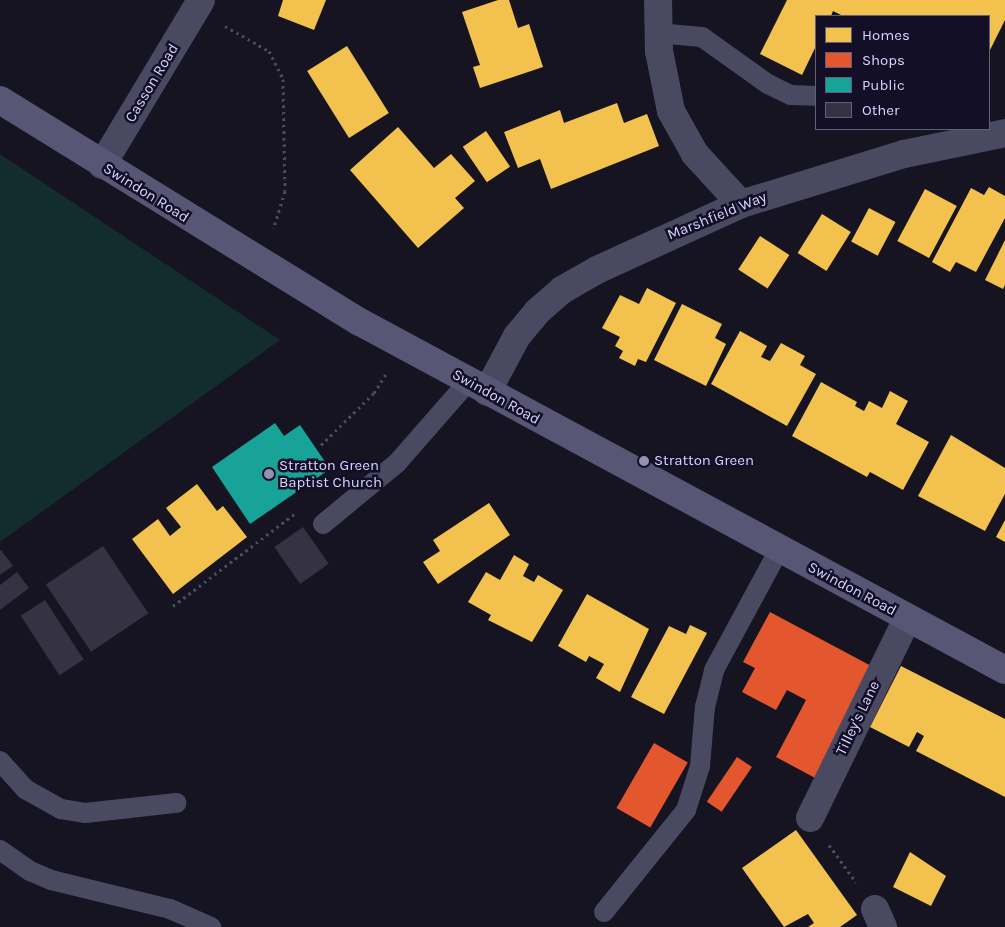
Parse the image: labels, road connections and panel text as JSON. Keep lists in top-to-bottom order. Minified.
{"streets":{"main road":["Swindon Road"],"street":["Casson Road","Marshfield Way","Tilley's Lane"]},"crossings":[["Casson Road","Swindon Road"],["Swindon Road","Marshfield Way"],["Swindon Road","Tilley's Lane"]],"places":["Stratton Green","Stratton Green Baptist Church"],"legend":["Homes","Shops","Public","Other"]}
